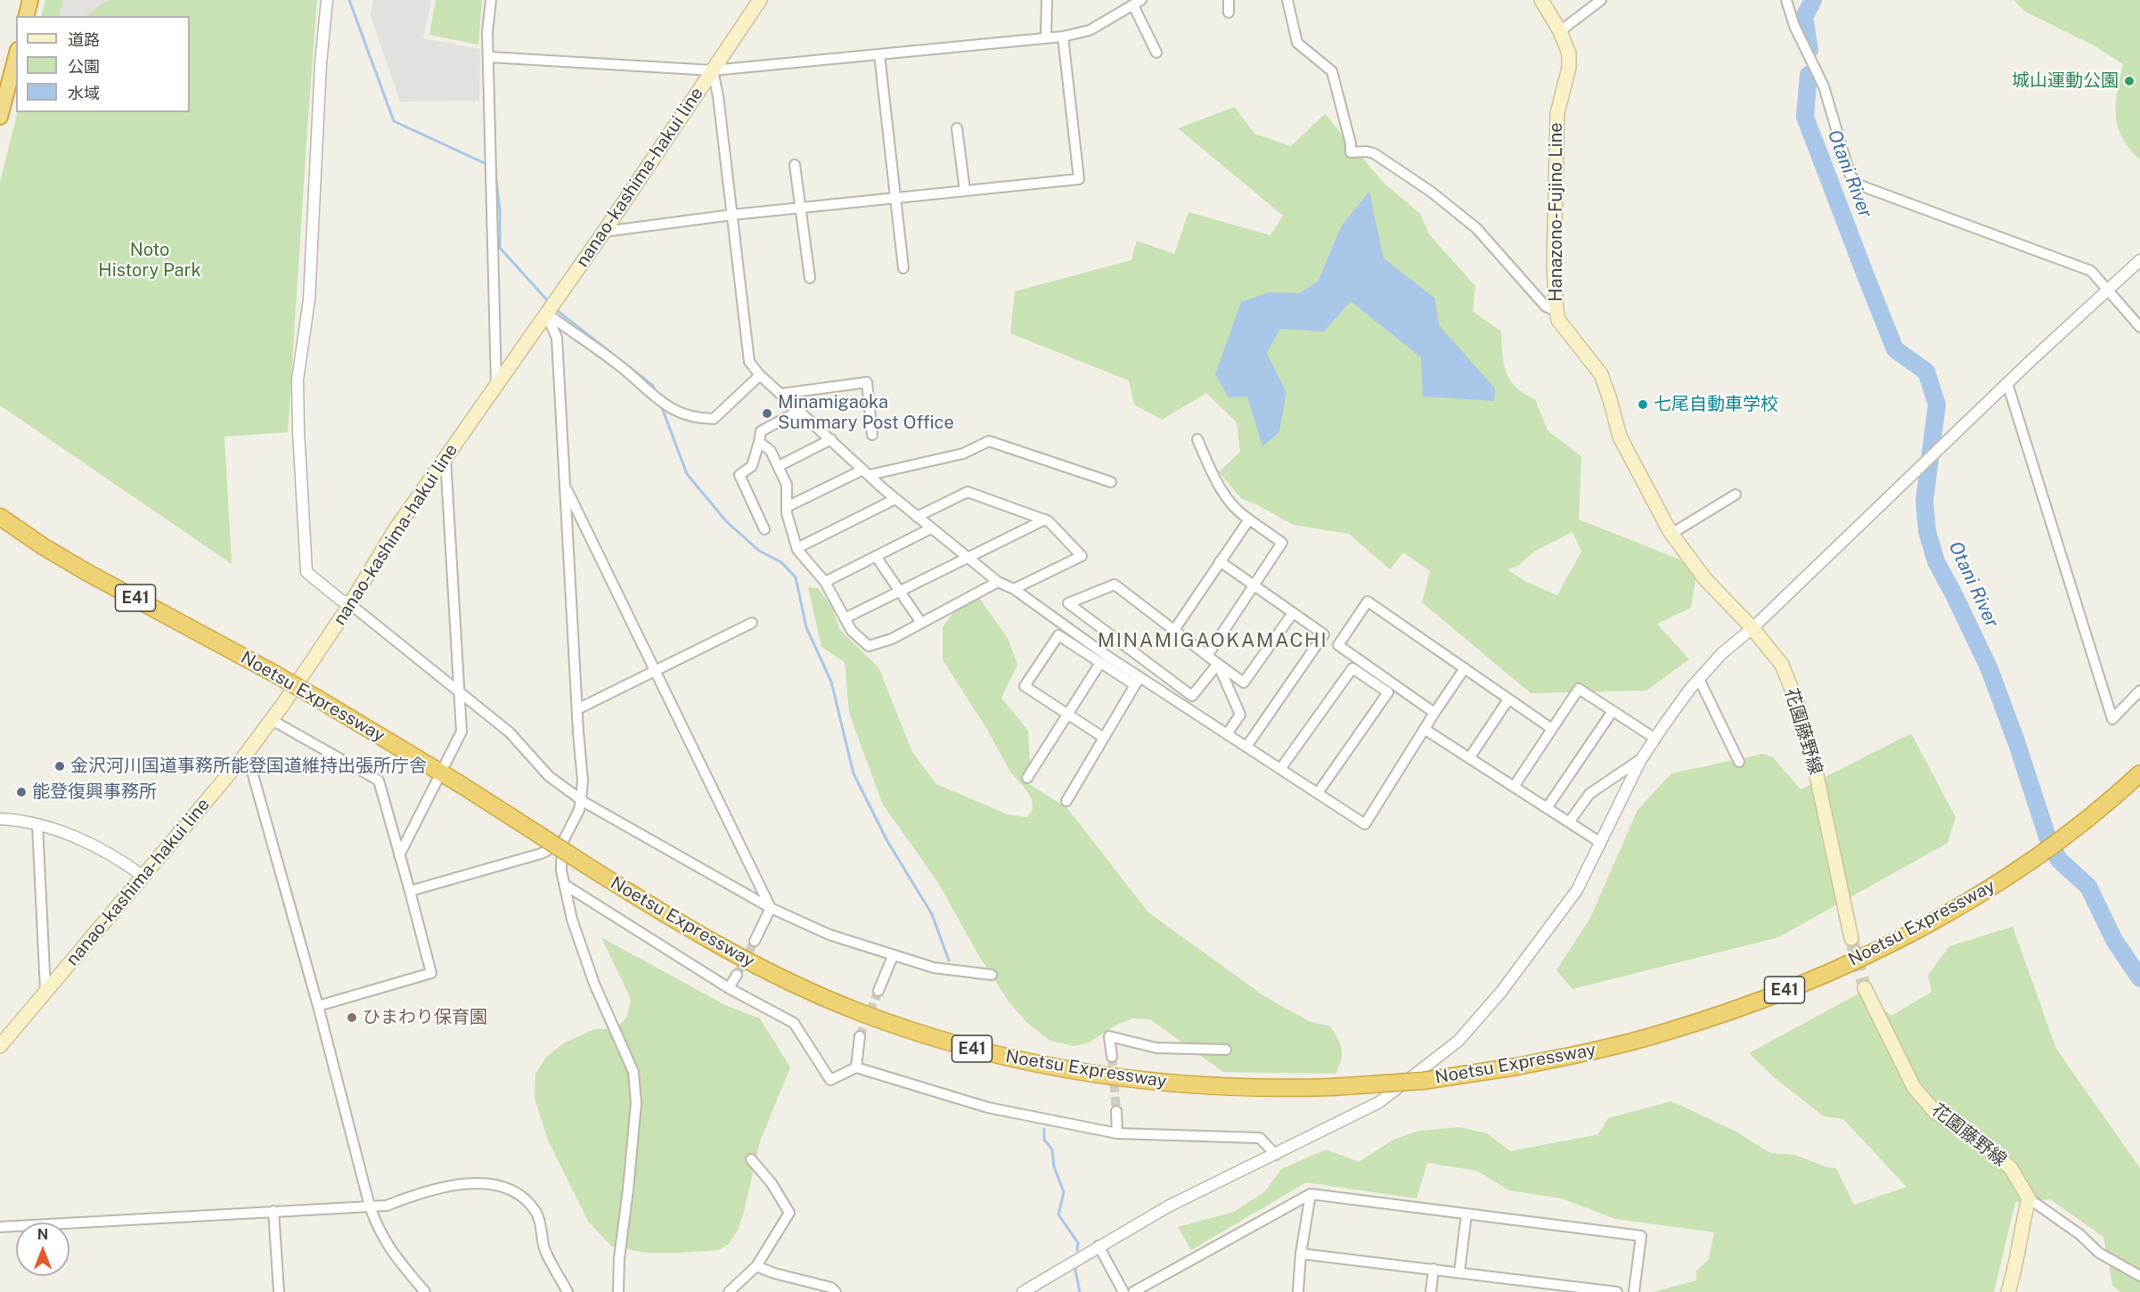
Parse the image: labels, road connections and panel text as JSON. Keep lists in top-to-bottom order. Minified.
{"streets":{"highway":["E41","Noetsu Expressway"],"main road":["nanao-kashima-hakui line","Hanazono-Fujino Line","花園藤野線"]},"crossings":[["Hanazono-Fujino Line","花園藤野線"]],"districts":["MINAMIGAOKAMACHI"],"water":["Otani River"],"parks":["Noto History Park"],"places":["城山運動公園","七尾自動車学校","Minamigaoka Summary Post Office","金沢河川国道事務所能登国道維持出張所庁舎","能登復興事務所","ひまわり保育園"],"legend":["道路","公園","水域"],"north":"top"}
